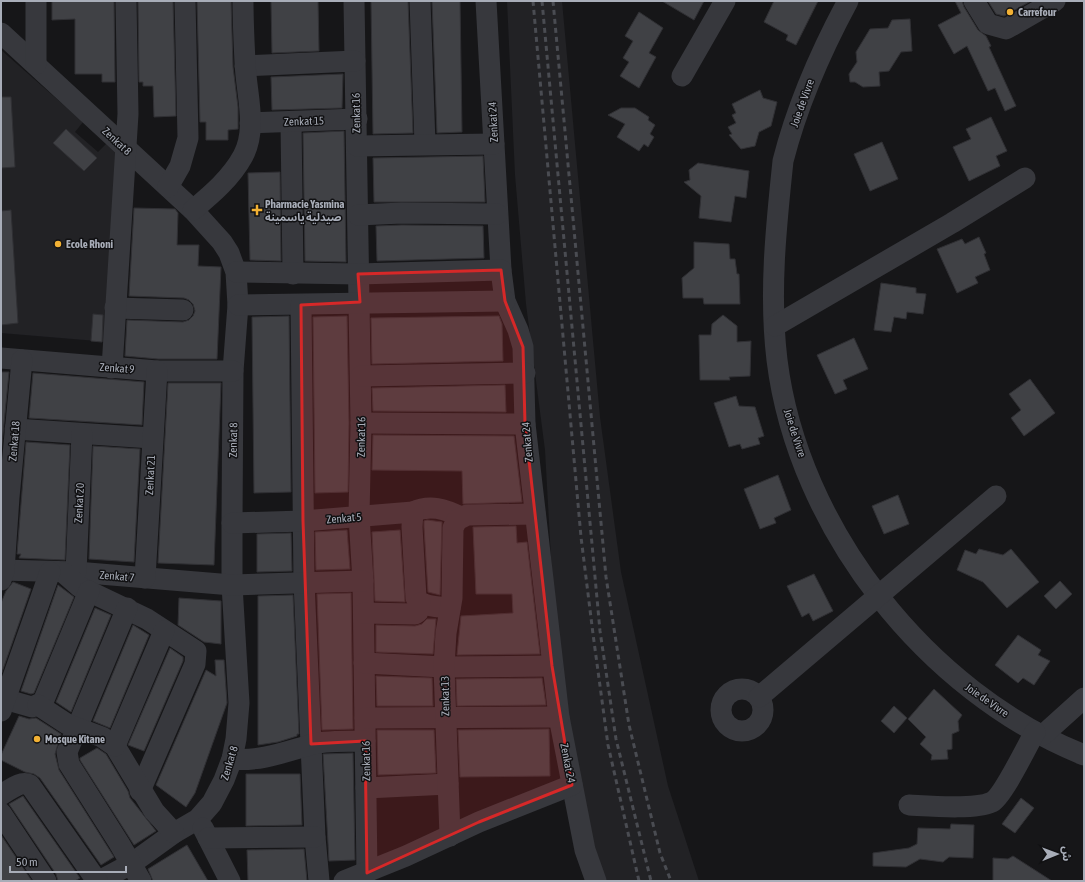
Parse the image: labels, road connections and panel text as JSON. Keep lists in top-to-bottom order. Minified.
{"streets":{"street":["Joie de Vivre","Zenkat 16","Zenkat 15","Zenkat 24","Zenkat 8","Zenkat 9","Zenkat 18","Zenkat 21","Zenkat 20","Zenkat 5","Zenkat 7","Zenkat 13"]},"crossings":[["Zenkat 16","Zenkat 15"],["Zenkat 16","Zenkat 5"],["Zenkat 16","Zenkat 7"],["Zenkat 8","Zenkat 9"],["Zenkat 8","Zenkat 5"],["Zenkat 8","Zenkat 7"],["Zenkat 9","Zenkat 18"],["Zenkat 9","Zenkat 21"],["Zenkat 18","Zenkat 7"],["Zenkat 21","Zenkat 7"],["Zenkat 20","Zenkat 7"],["Zenkat 5","Zenkat 13"]],"places":{"other":["Carrefour","Ecole Rhoni","Mosque Kitane"],"health":["Pharmacie Yasmina صيدلية ياسمينة"]},"scale_bar":"50 m","north":"right"}
